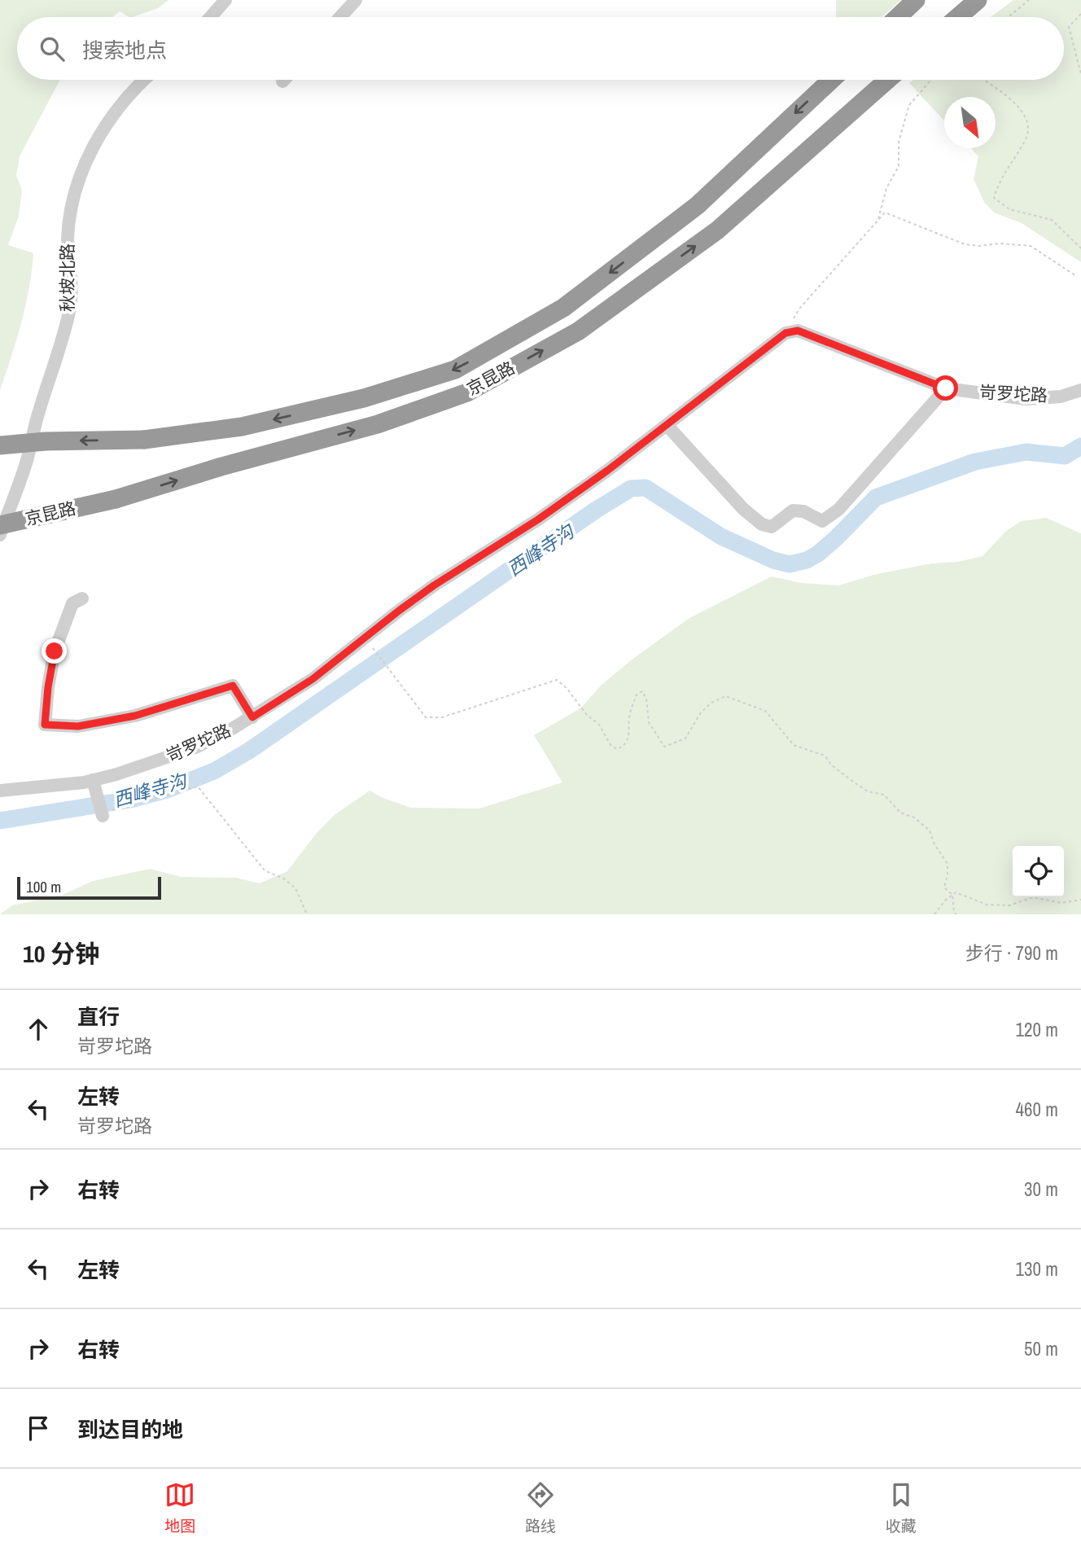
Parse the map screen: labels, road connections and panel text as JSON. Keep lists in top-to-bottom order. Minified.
{"streets":{"highway":["京昆路"],"street":["秋坡北路","岢罗坨路"]},"water":["西峰寺沟"],"scale_bar":"100 m","north":"bottom right","page":{"search":"搜索地点","scale":"100 m","heading":["10 分钟","步行 · 790 m"],"list":[["直行","岢罗坨路","120 m"],["左转","岢罗坨路","460 m"],["右转","30 m"],["左转","130 m"],["右转","50 m"],"到达目的地"],"nav":["地图","路线","收藏"]}}
